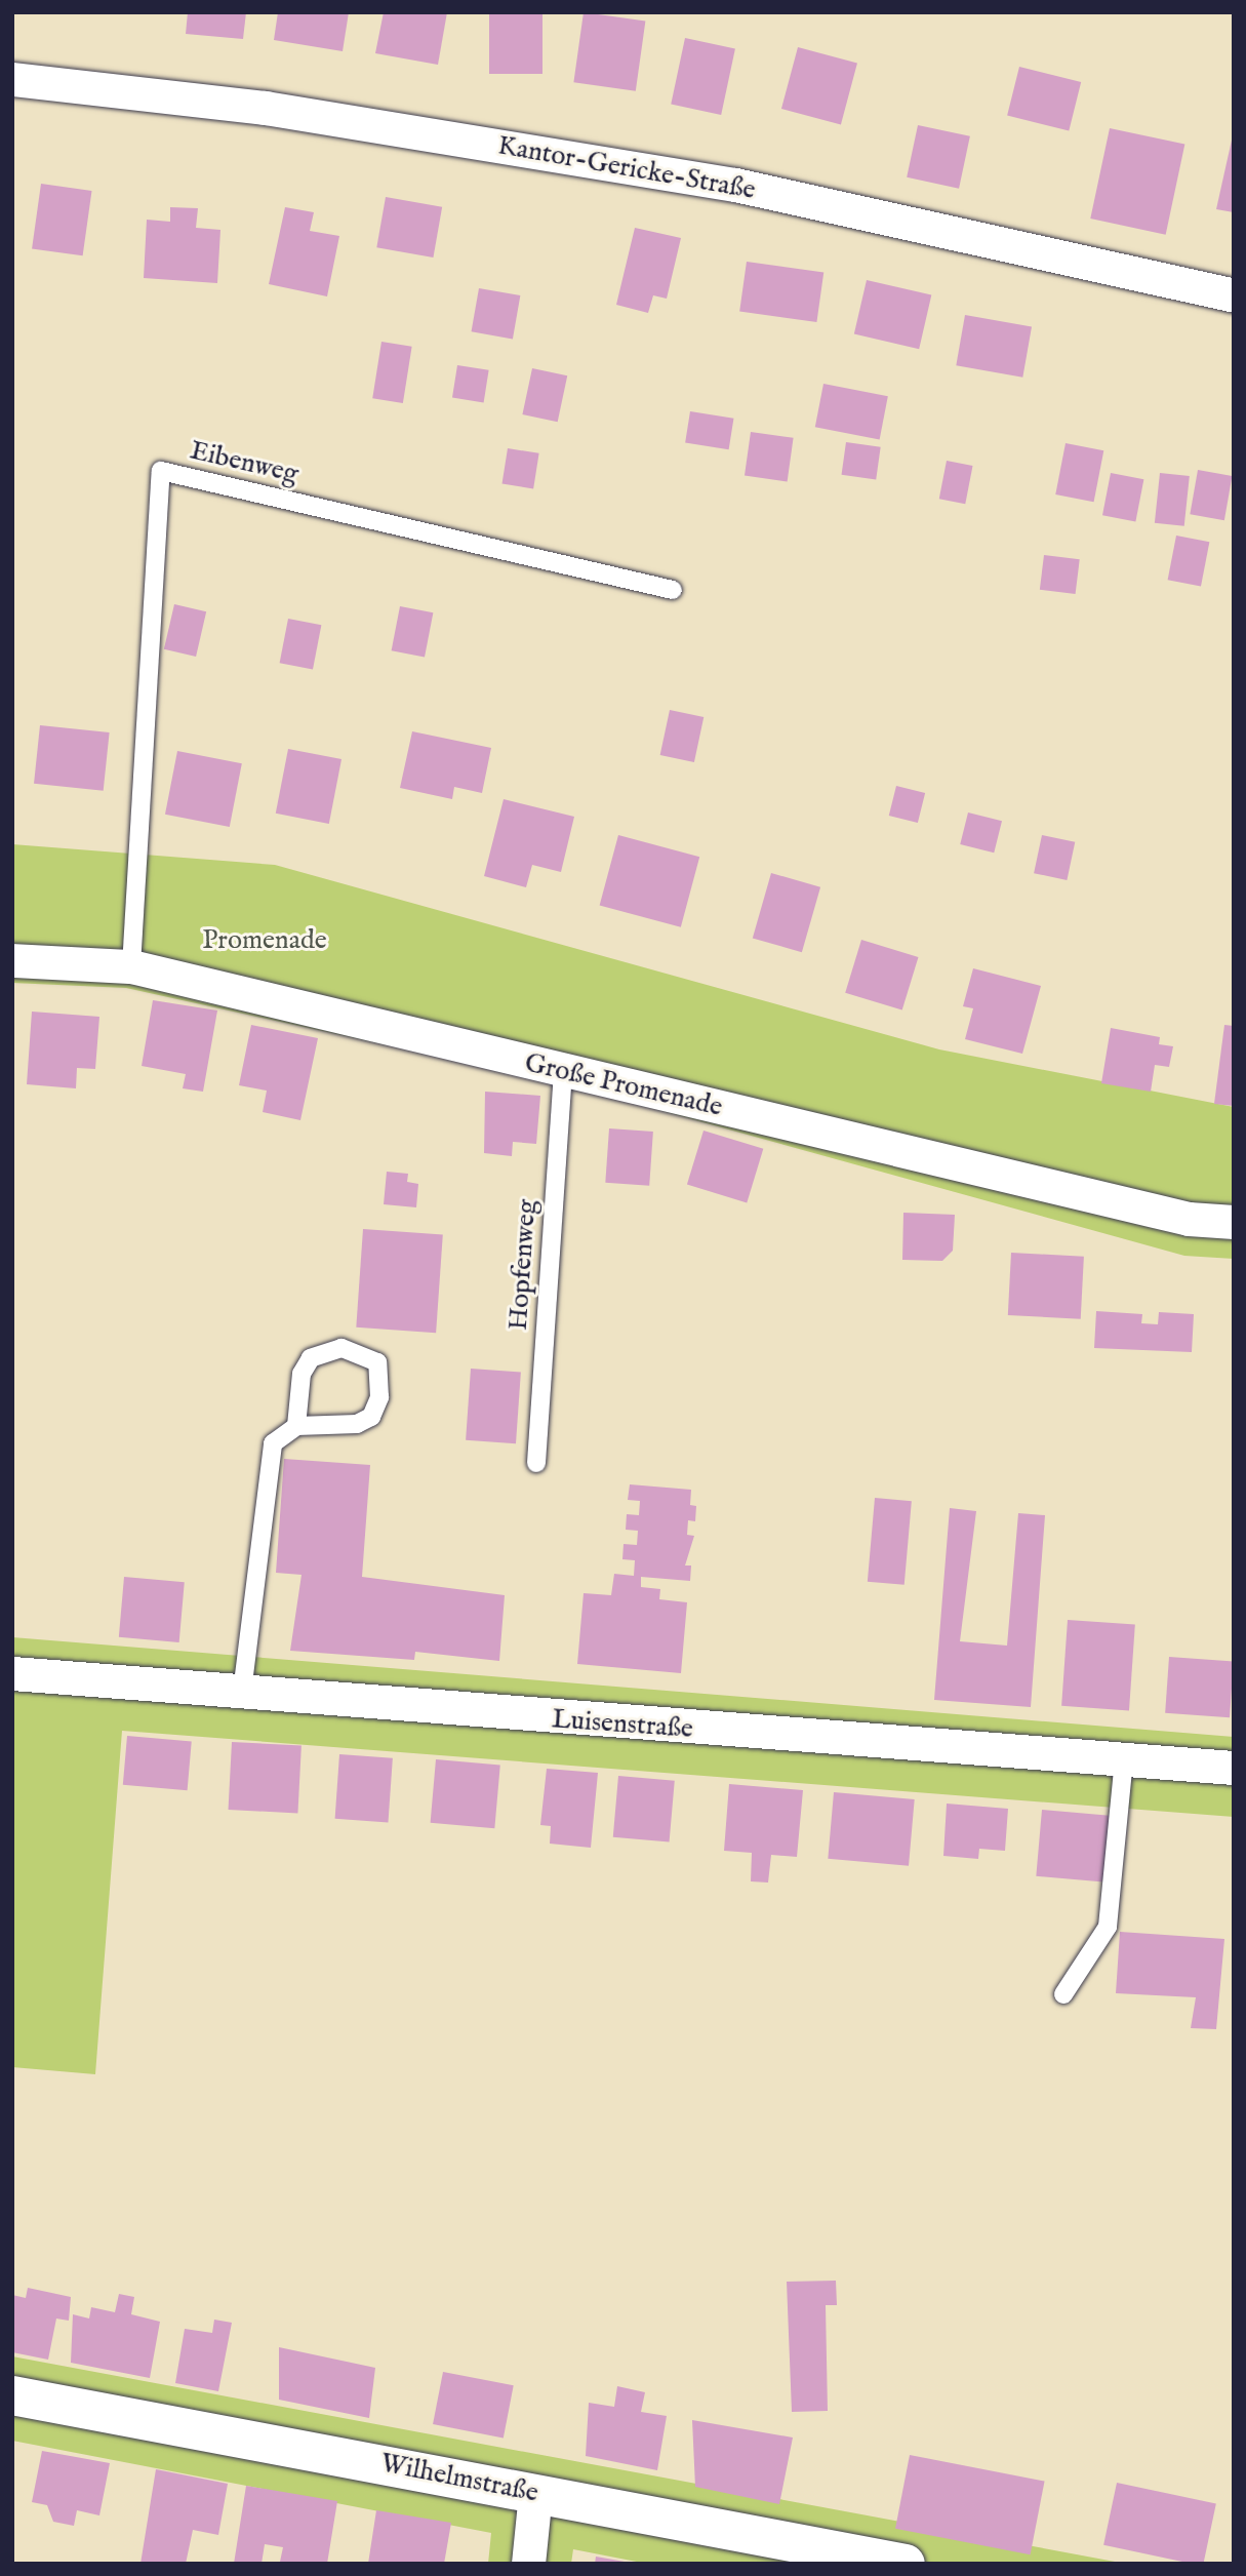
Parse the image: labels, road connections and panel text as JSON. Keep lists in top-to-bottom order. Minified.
{"streets":{"street":["Kantor-Gericke-Straße","Große Promenade","Luisenstraße","Wilhelmstraße"],"lane":["Eibenweg","Hopfenweg"]},"crossings":[["Eibenweg","Große Promenade"],["Große Promenade","Hopfenweg"]],"parks":["Promenade"]}
